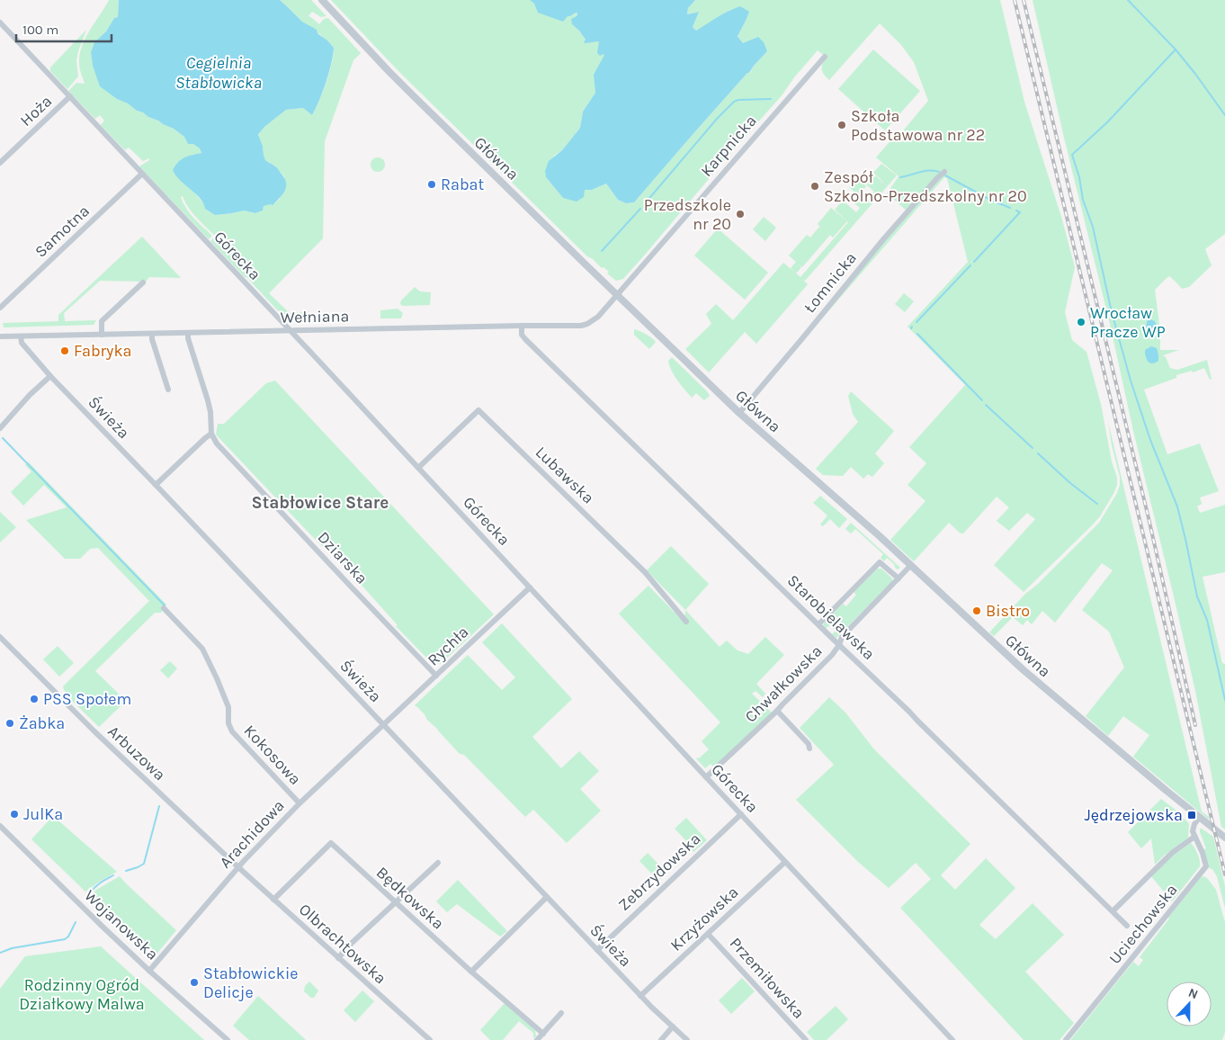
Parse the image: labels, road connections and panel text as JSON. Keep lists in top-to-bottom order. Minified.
{"streets":{"street":["Hoża","Karpnicka","Główna","Samotna","Górecka","Łomnicka","Wełniana","Świeża","Lubawska","Dziarska","Starobielawska","Rychła","Chwałkowska","Arbuzowa","Kokosowa","Arachidowa","Zebrzydowska","Będkowska","Krzyżowska","Uciechowska","Wojanowska","Olbrachtowska","Przemiłowska"]},"crossings":[["Hoża","Górecka"],["Karpnicka","Główna"],["Karpnicka","Wełniana"],["Główna","Łomnicka"],["Główna","Wełniana"],["Główna","Chwałkowska"],["Samotna","Górecka"],["Górecka","Wełniana"],["Górecka","Lubawska"],["Górecka","Rychła"],["Górecka","Chwałkowska"],["Górecka","Zebrzydowska"],["Górecka","Krzyżowska"],["Wełniana","Świeża"],["Wełniana","Starobielawska"],["Świeża","Rychła"],["Świeża","Arachidowa"],["Świeża","Zebrzydowska"],["Świeża","Krzyżowska"],["Dziarska","Rychła"],["Starobielawska","Chwałkowska"],["Rychła","Arachidowa"],["Arbuzowa","Arachidowa"],["Arbuzowa","Olbrachtowska"],["Kokosowa","Arachidowa"],["Arachidowa","Wojanowska"],["Arachidowa","Olbrachtowska"],["Będkowska","Olbrachtowska"],["Krzyżowska","Przemiłowska"]],"districts":["Stabłowice Stare"],"water":["Cegielnia Stabłowicka"],"parks":["Rodzinny Ogród Działkowy Malwa"],"places":{"other":["Szkoła Podstawowa nr 22","Rabat","Zespół Szkolno-Przedszkolny nr 20","Przedszkole nr 20","Wrocław Pracze WP","Fabryka","Bistro","PSS Społem","Żabka","JulKa","Stabłowickie Delicje"],"transit":["Jędrzejowska"]},"scale_bar":"100 m","north":"top"}
